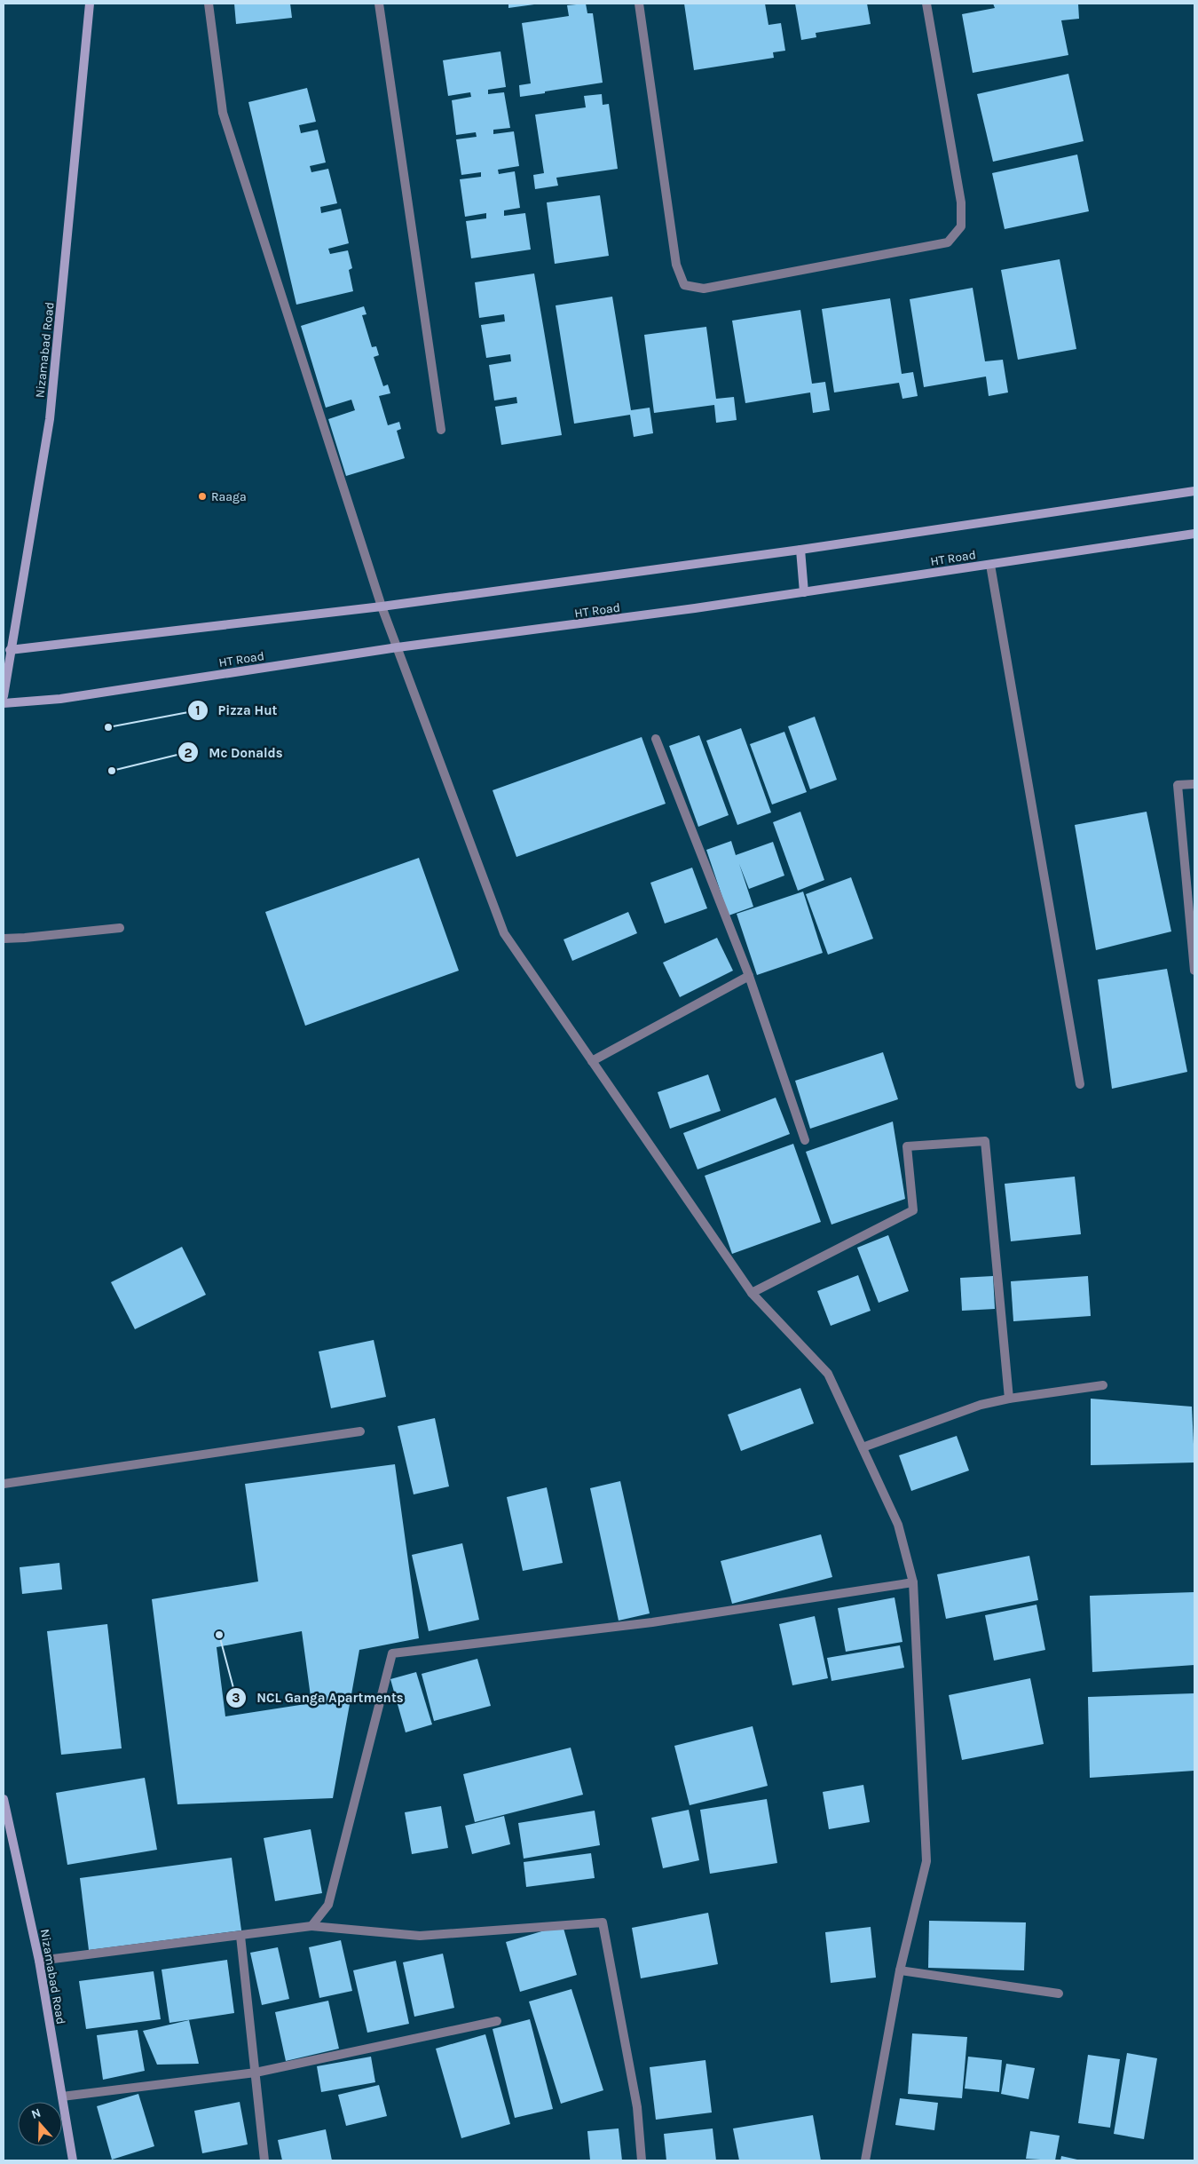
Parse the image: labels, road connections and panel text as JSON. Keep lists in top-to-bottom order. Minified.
{"streets":{"street":["Nizamabad Road","HT Road"]},"places":["Raaga","Pizza Hut","Mc Donalds","NCL Ganga Apartments"],"north":"top"}
